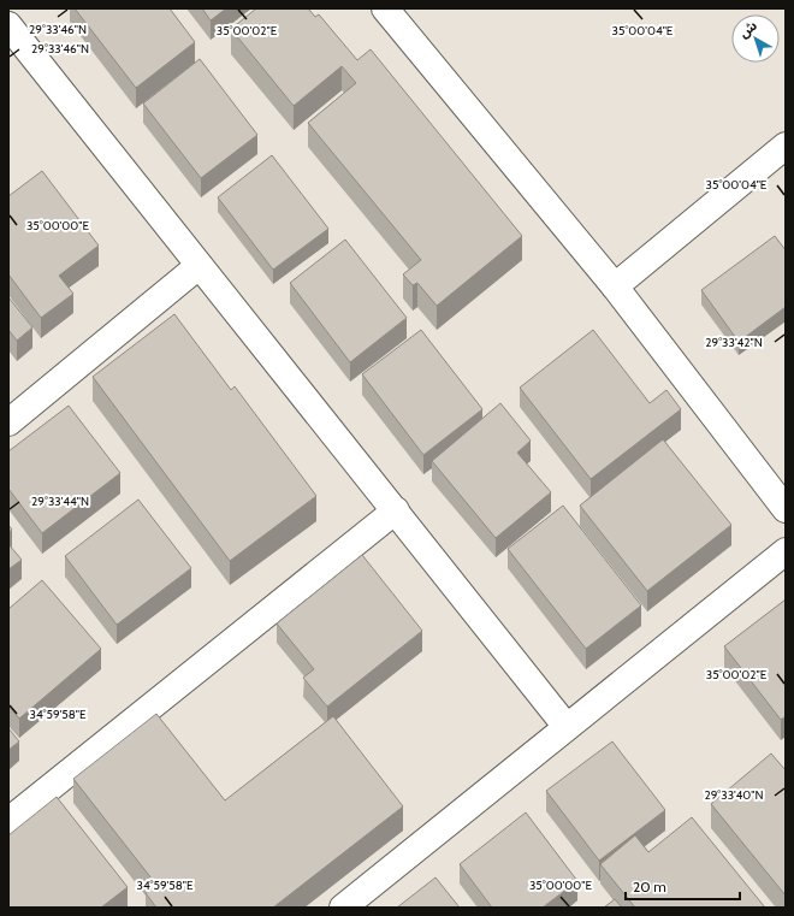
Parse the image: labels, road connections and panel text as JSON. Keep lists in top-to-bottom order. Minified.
{"scale_bar":"20 m","north":"top left","coordinates":["29°33'46\"N","35°00'04\"E","35°00'02\"E","35°00'00\"E","29°33'42\"N","29°33'44\"N","34°59'58\"E","29°33'40\"N"]}
